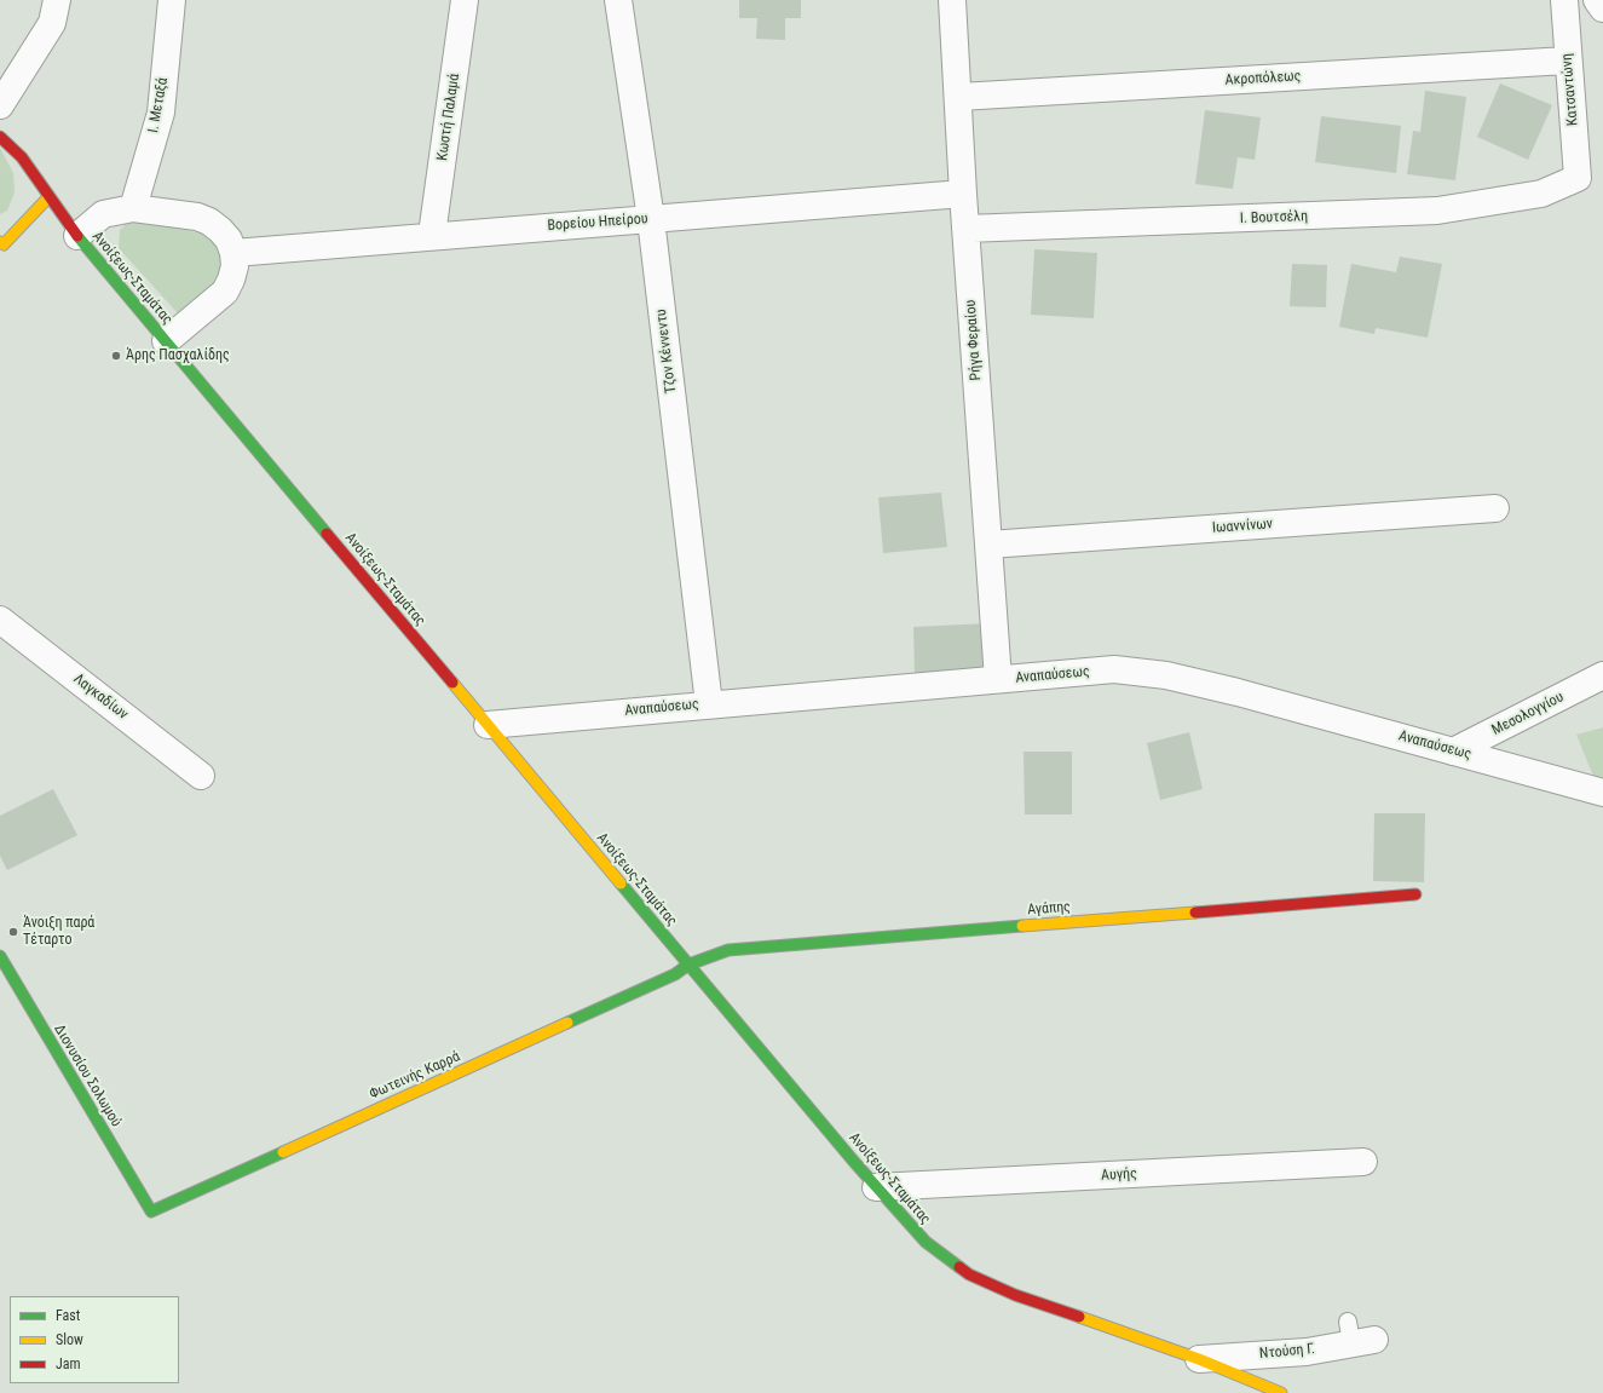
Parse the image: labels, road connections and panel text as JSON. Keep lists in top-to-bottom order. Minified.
{"streets":{"street":["Ακροπόλεως","Κατσαντώνη","Ι. Μεταξά","Κωστή Παλαμά","Ι. Βουτσέλη","Βορείου Ηπείρου","Ανοίξεως-Σταμάτας","Ρήγα Φεραίου","Τζον Κέννεντυ","Ιωαννίνων","Αναπαύσεως","Λαγκαδίων","Μεσολογγίου","Αγάπης","Διονυσίου Σολωμού","Φωτεινής Καρρά","Αυγής","Ντούση Γ."]},"crossings":[["Ακροπόλεως","Κατσαντώνη"],["Ακροπόλεως","Ρήγα Φεραίου"],["Κατσαντώνη","Ι. Βουτσέλη"],["Κωστή Παλαμά","Βορείου Ηπείρου"],["Ι. Βουτσέλη","Ρήγα Φεραίου"],["Βορείου Ηπείρου","Ρήγα Φεραίου"],["Βορείου Ηπείρου","Τζον Κέννεντυ"],["Ανοίξεως-Σταμάτας","Αναπαύσεως"],["Ανοίξεως-Σταμάτας","Αγάπης"],["Ανοίξεως-Σταμάτας","Φωτεινής Καρρά"],["Ανοίξεως-Σταμάτας","Αυγής"],["Ανοίξεως-Σταμάτας","Ντούση Γ."],["Ρήγα Φεραίου","Ιωαννίνων"],["Ρήγα Φεραίου","Αναπαύσεως"],["Τζον Κέννεντυ","Αναπαύσεως"],["Αναπαύσεως","Μεσολογγίου"],["Αγάπης","Φωτεινής Καρρά"],["Διονυσίου Σολωμού","Φωτεινής Καρρά"]],"places":["Άρης Πασχαλίδης","Άνοιξη παρά Τέταρτο"],"legend":["Fast","Slow","Jam"]}
